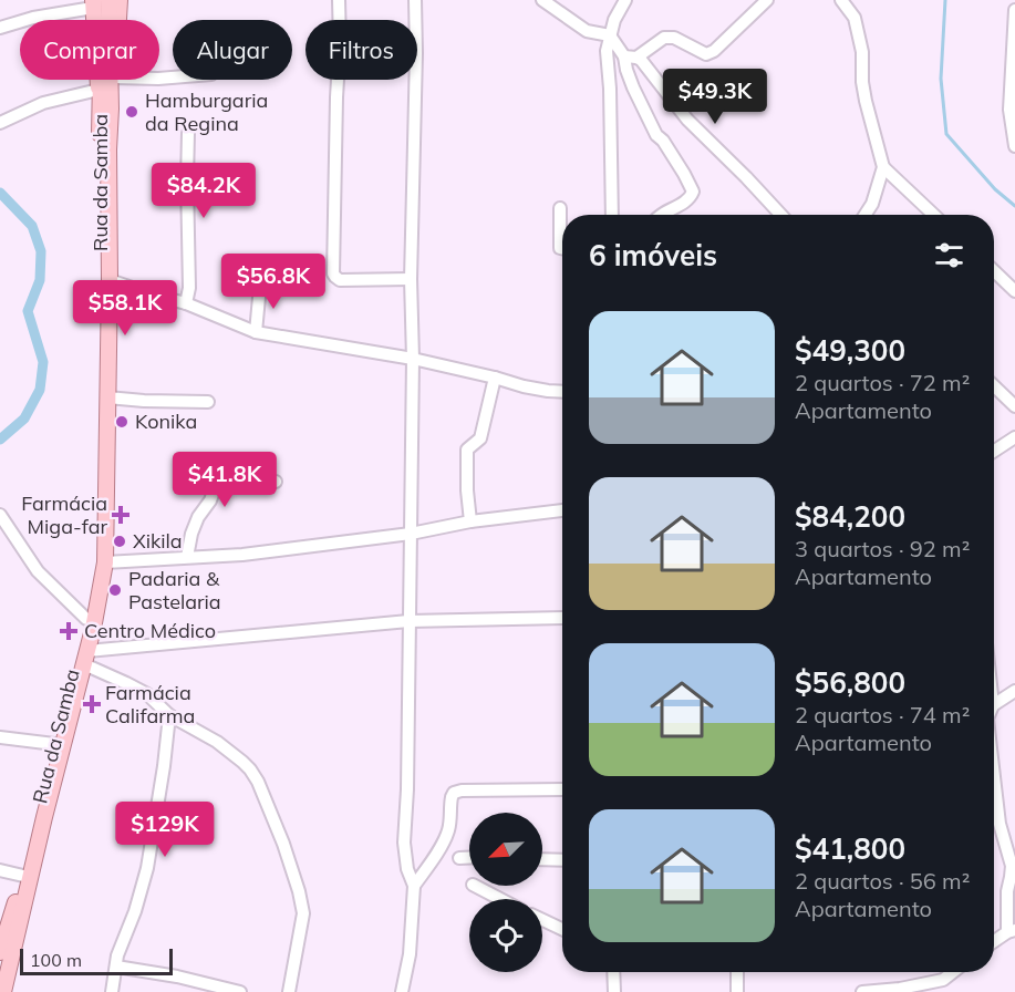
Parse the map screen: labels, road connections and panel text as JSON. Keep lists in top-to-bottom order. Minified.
{"streets":{"main road":["Rua da Samba"]},"places":{"other":["Hamburgaria da Regina","Konika","Xikila","Padaria & Pastelaria"],"health":["Farmácia Miga-far","Centro Médico","Farmácia Califarma"]},"scale_bar":"100 m","north":"bottom left","page":{"chip":["Comprar","Alugar","Filtros"],"price":["$49.3K","$84.2K","$56.8K","$58.1K","$41.8K","$129K"],"heading":"6 imóveis","list":[{"name":"$49,300","note":"2 quartos · 72 m² · Apartamento"},{"name":"$84,200","note":"3 quartos · 92 m² · Apartamento"},{"name":"$56,800","note":"2 quartos · 74 m² · Apartamento"},{"name":"$41,800","note":"2 quartos · 56 m² · Apartamento"}],"scale":"100 m"}}
